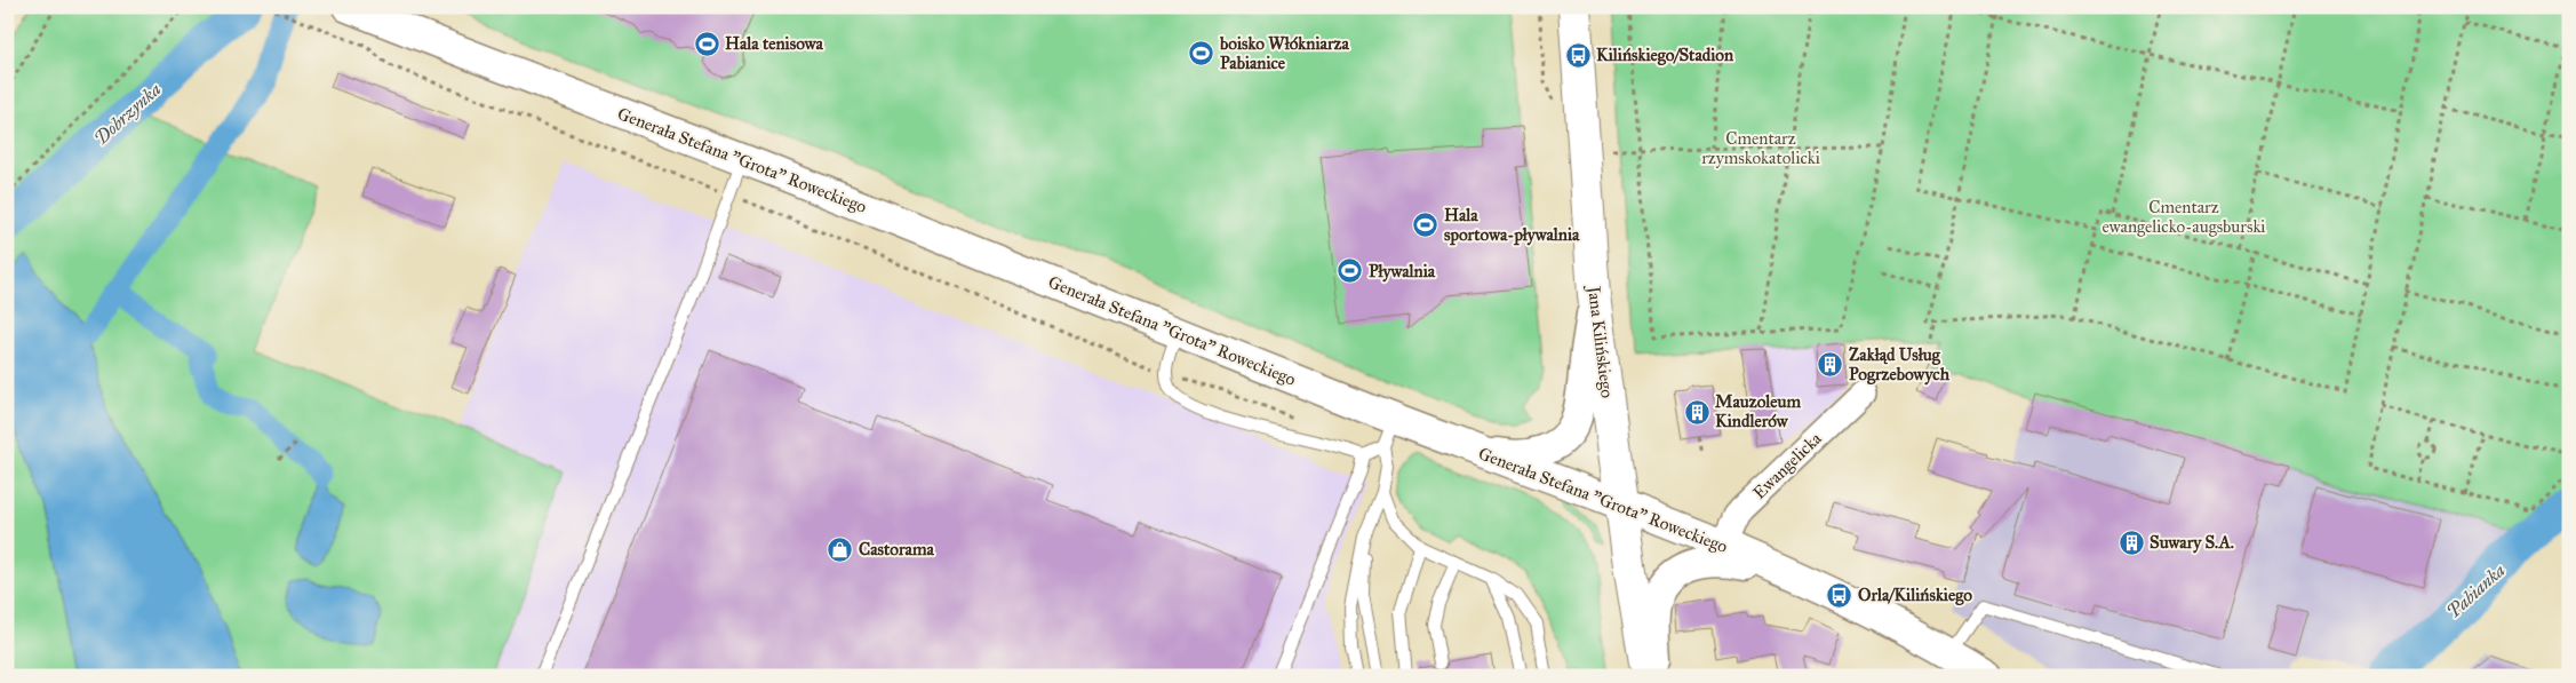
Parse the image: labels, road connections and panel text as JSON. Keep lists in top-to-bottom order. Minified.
{"streets":{"main road":["Jana Kilińskiego"],"street":["Generała Stefana \"Grota\" Roweckiego","Ewangelicka"]},"crossings":[["Generała Stefana \"Grota\" Roweckiego","Jana Kilińskiego"],["Generała Stefana \"Grota\" Roweckiego","Ewangelicka"]],"water":["Dobrzynka","Pabianka"],"parks":["Cmentarz rzymskokatolicki","Cmentarz ewangelicko-augsburski"],"places":{"sports":["Hala tenisowa","boisko Włókniarza Pabianice","Hala sportowa-pływalnia","Pływalnia"],"bus stop":["Kilińskiego/Stadion","Orla/Kilińskiego"],"building":["Zakłąd Usług Pogrzebowych","Mauzoleum Kindlerów","Suwary S.A."],"shop":["Castorama"]}}
